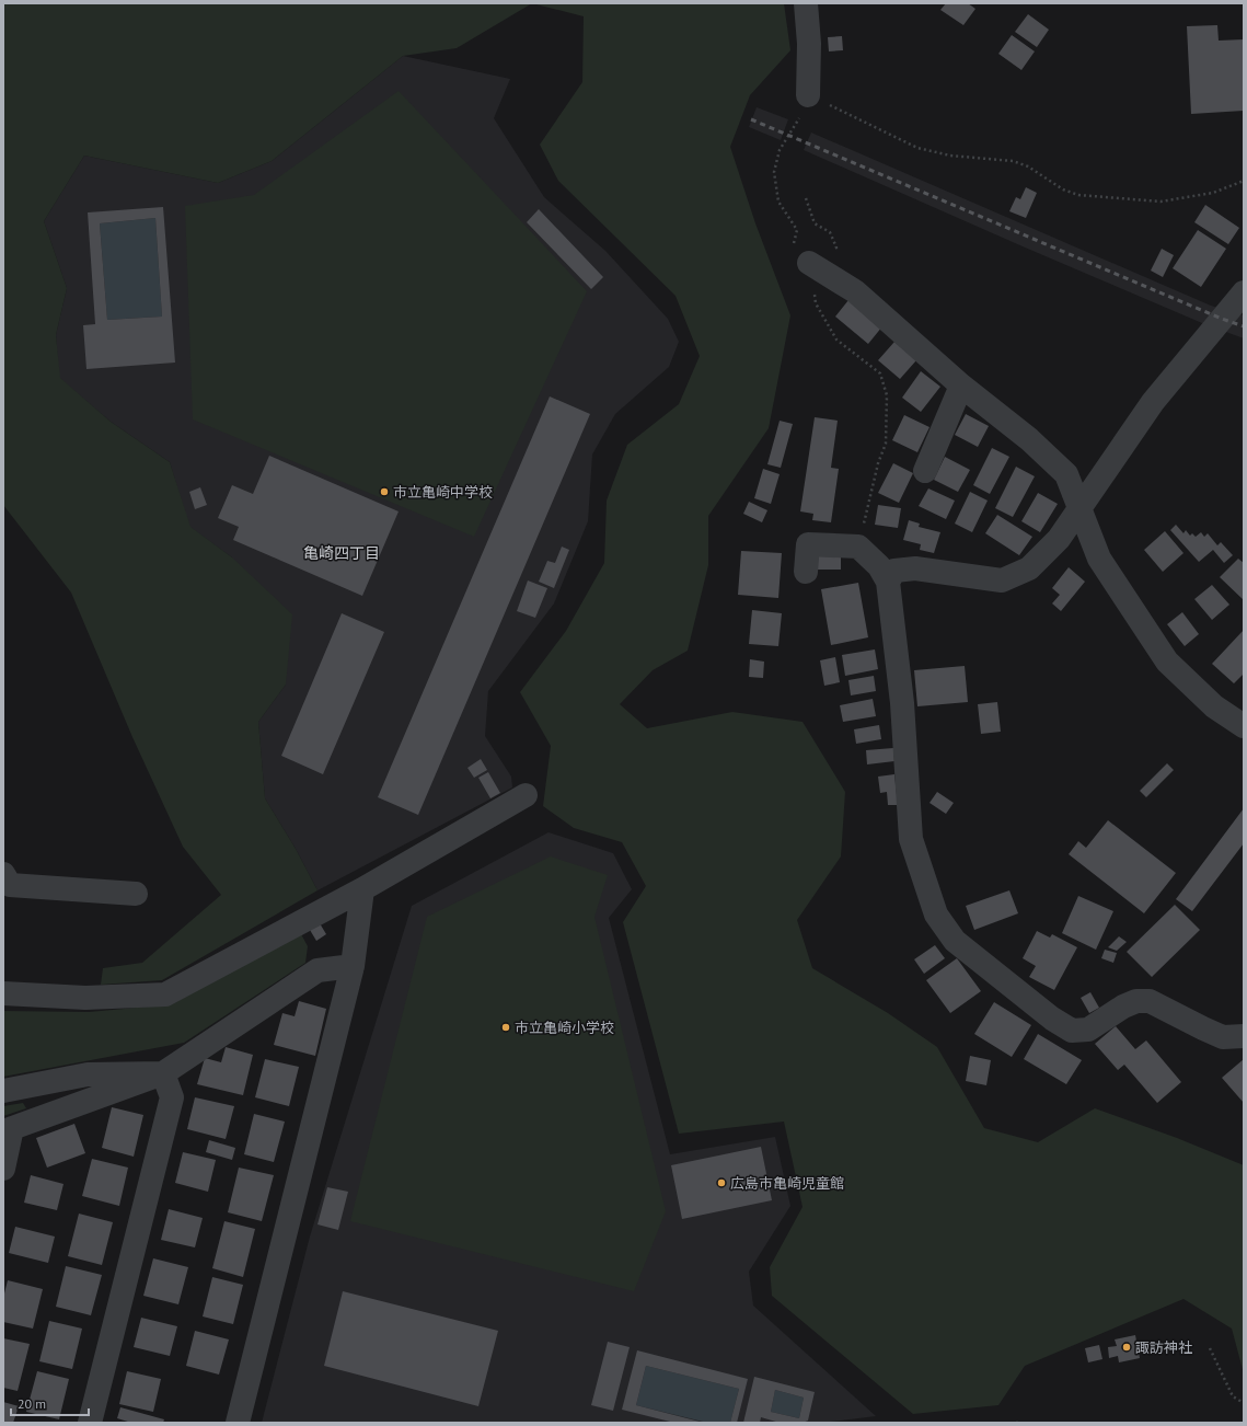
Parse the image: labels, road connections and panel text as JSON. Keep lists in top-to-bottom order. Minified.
{"districts":["亀崎四丁目"],"places":["市立亀崎中学校","市立亀崎小学校","広島市亀崎児童館","諏訪神社"],"scale_bar":"20 m"}
